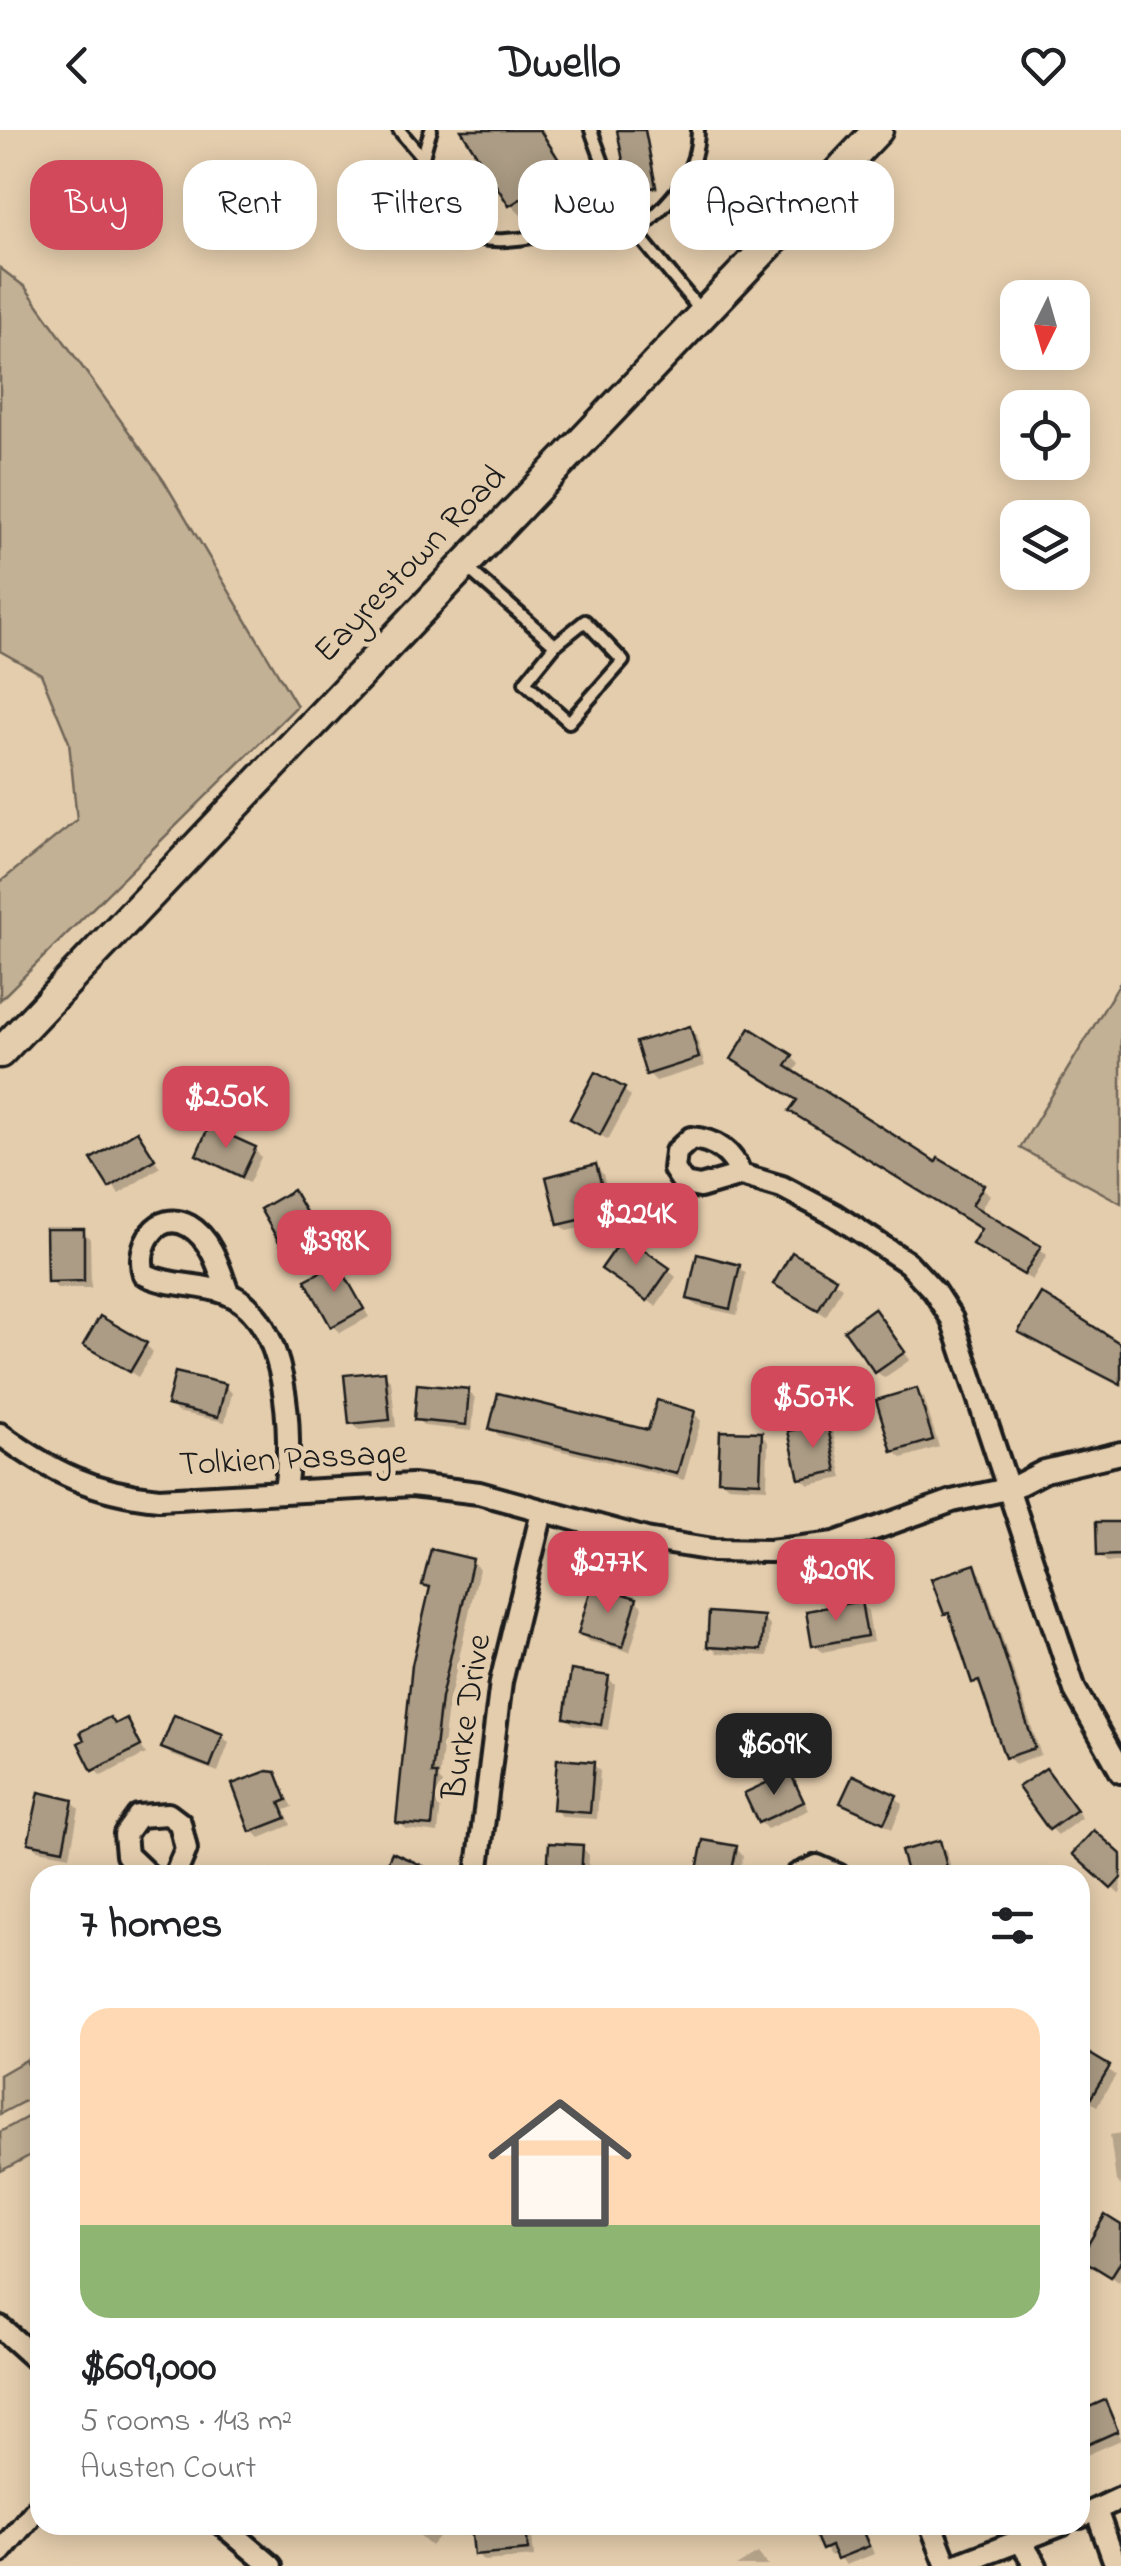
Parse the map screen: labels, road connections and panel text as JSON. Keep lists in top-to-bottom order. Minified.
{"streets":{"street":["Eayrestown Road","Tolkien Passage","Burke Drive"]},"crossings":[["Tolkien Passage","Burke Drive"]],"north":"bottom","page":{"header":"Dwello","chip":["Buy","Rent","Filters","New","Apartment"],"price":["$250K","$224K","$398K","$507K","$277K","$209K","$609K"],"heading":"7 homes","list":[{"name":"$609,000","note":"5 rooms · 143 m² · Austen Court"}]}}
